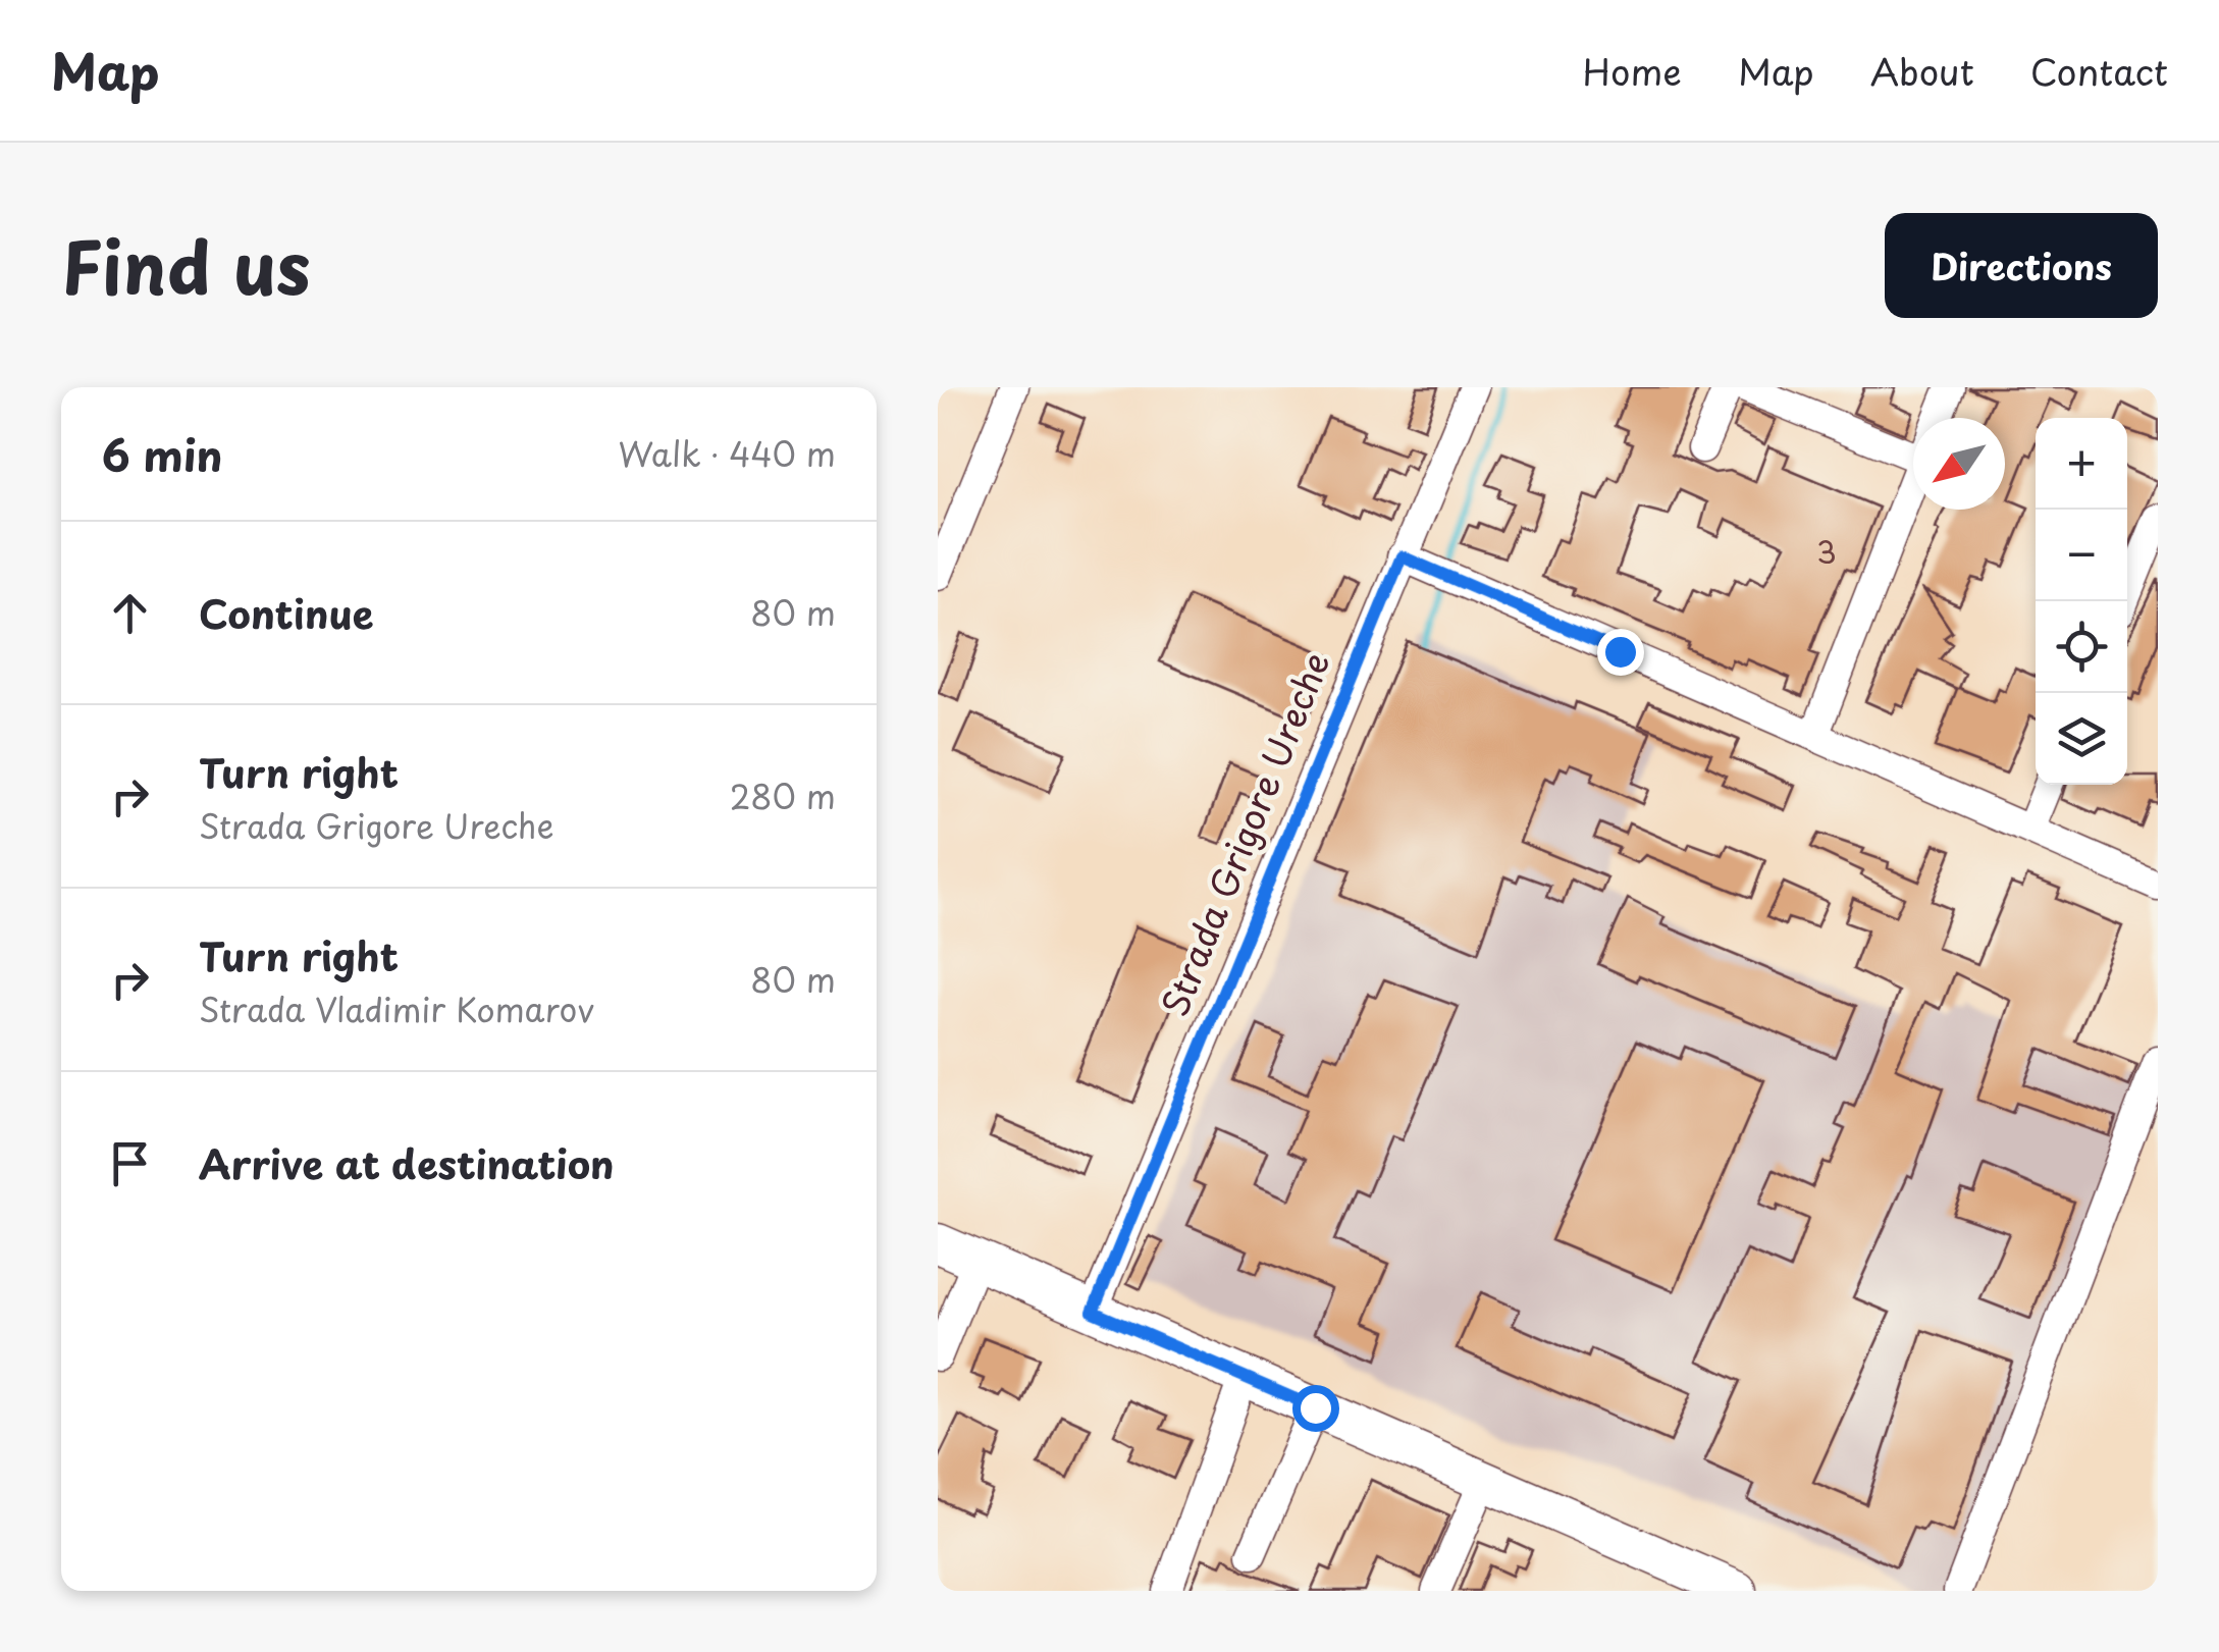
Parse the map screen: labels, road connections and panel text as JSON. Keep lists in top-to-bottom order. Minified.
{"streets":{"street":["Strada Grigore Ureche"]},"house_numbers":["3"],"north":"bottom left","page":{"header":"Map","nav":["Home","Map","About","Contact"],"title":"Find us","buttons":"Directions","heading":["6 min","Walk · 440 m"],"map_buttons":["+","−"],"list":[["Continue","80 m"],["Turn right","Strada Grigore Ureche","280 m"],["Turn right","Strada Vladimir Komarov","80 m"],"Arrive at destination"]}}
